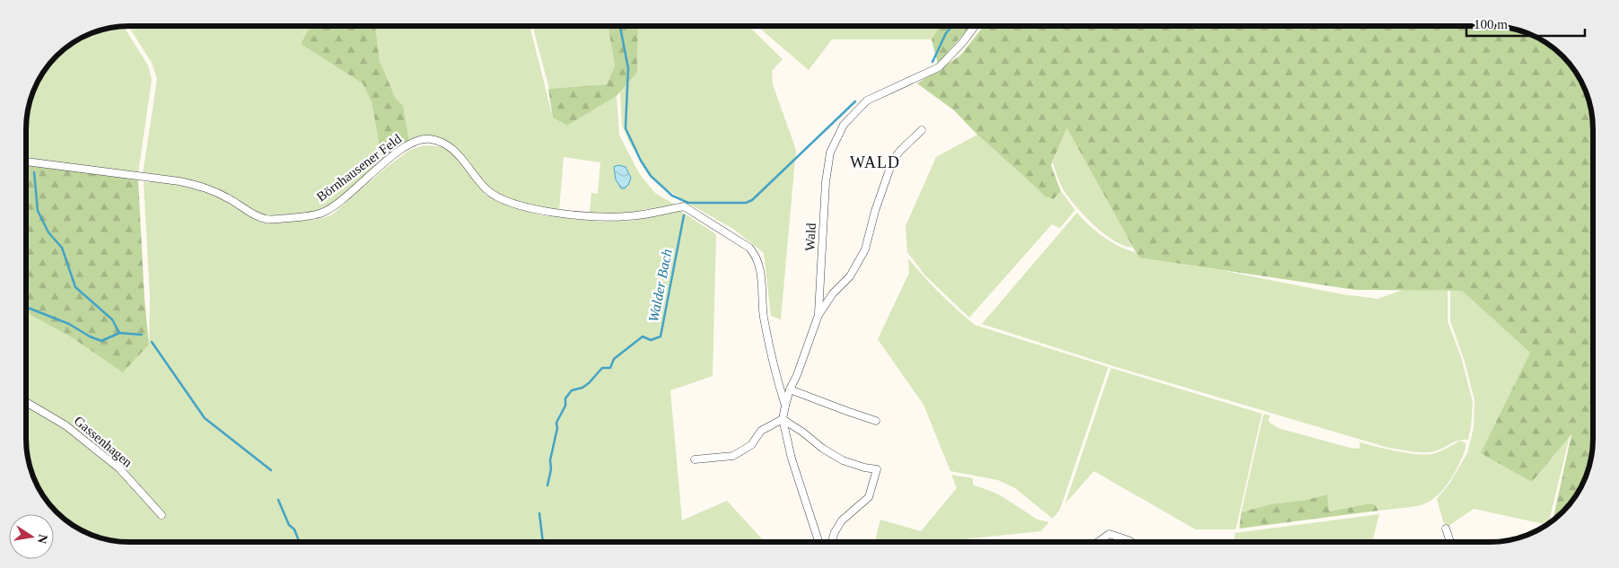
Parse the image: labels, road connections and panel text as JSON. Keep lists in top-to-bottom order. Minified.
{"streets":{"street":["Börnhausener Feld","Wald","Gassenhagen"]},"districts":["WALD"],"water":["Walder Bach"],"scale_bar":"100 m","north":"right"}
